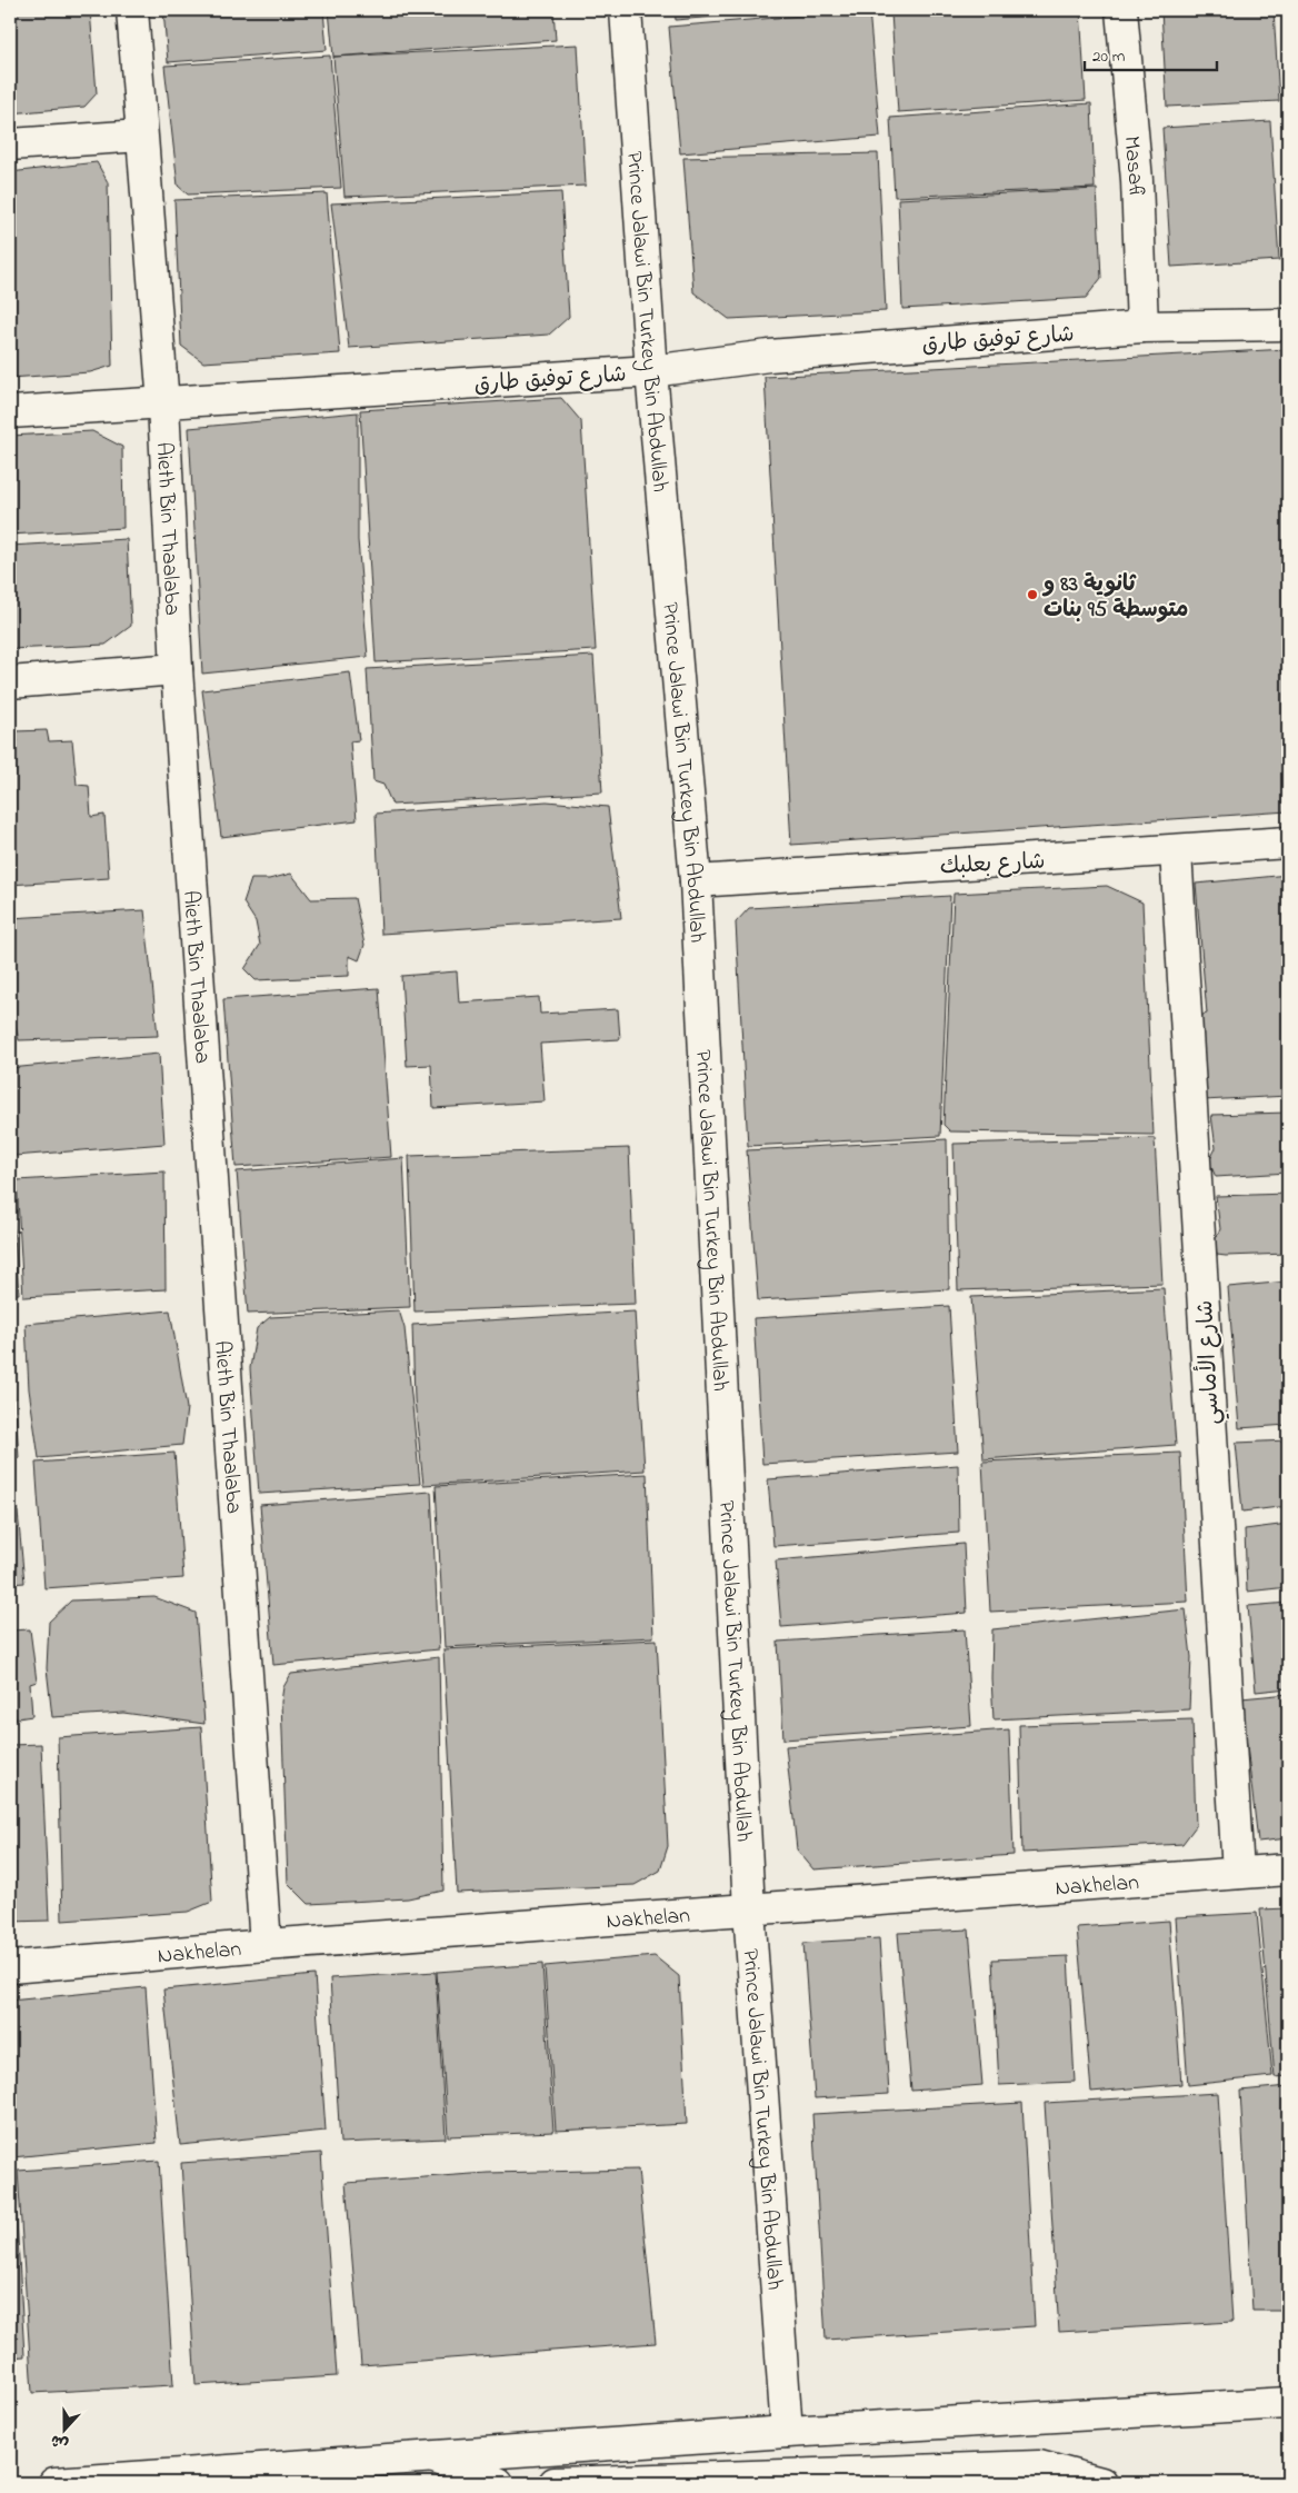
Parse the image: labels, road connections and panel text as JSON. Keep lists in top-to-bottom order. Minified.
{"streets":{"street":["Masafi","Prince Jalawi Bin Turkey Bin Abdullah","شارع توفيق طارق","Aieth Bin Thaalaba","شارع بعلبك","شارع الأماسي","Nakhelan"]},"crossings":[["Masafi","شارع توفيق طارق"],["Prince Jalawi Bin Turkey Bin Abdullah","شارع توفيق طارق"],["Prince Jalawi Bin Turkey Bin Abdullah","شارع بعلبك"],["Prince Jalawi Bin Turkey Bin Abdullah","Nakhelan"],["شارع توفيق طارق","Aieth Bin Thaalaba"],["Aieth Bin Thaalaba","Nakhelan"],["شارع بعلبك","شارع الأماسي"],["شارع الأماسي","Nakhelan"]],"places":["ثانوية 83 و متوسطة 95 بنات"],"scale_bar":"20 m","north":"bottom"}
